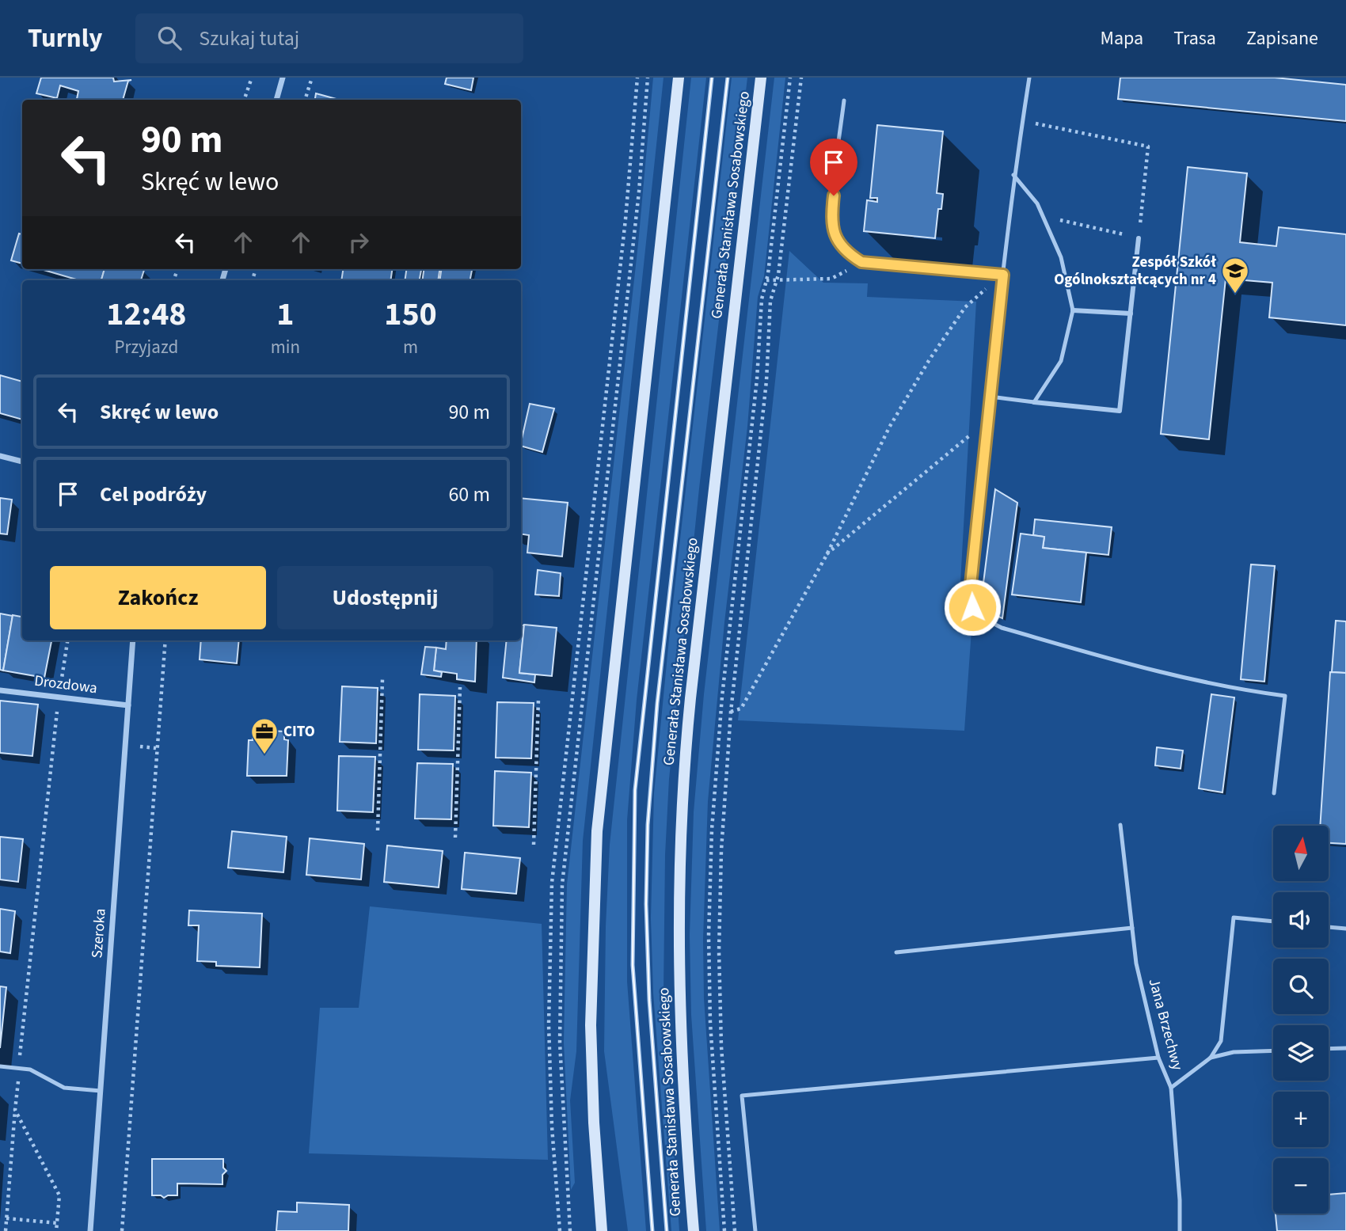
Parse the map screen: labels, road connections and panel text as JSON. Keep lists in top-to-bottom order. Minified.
{"streets":{"main road":["Generała Stanisława Sosabowskiego"],"street":["Drozdowa","Szeroka"],"lane":["Jana Brzechwy"]},"crossings":[["Drozdowa","Szeroka"]],"places":{"school or university":["Zespół Szkół Ogólnokształcących nr 4"],"office":["CITO"]},"north":"top","page":{"header":"Turnly","search":"Szukaj tutaj","nav":["Mapa","Trasa","Zapisane"],"turn":["90 m","Skręć w lewo"],"eta":["12:48","Przyjazd","1","min","150","m"],"list":[{"name":"Skręć w lewo","value":"90 m"},{"name":"Cel podróży","value":"60 m"}],"buttons":["Zakończ","Udostępnij"],"map_buttons":["+","−"]}}
